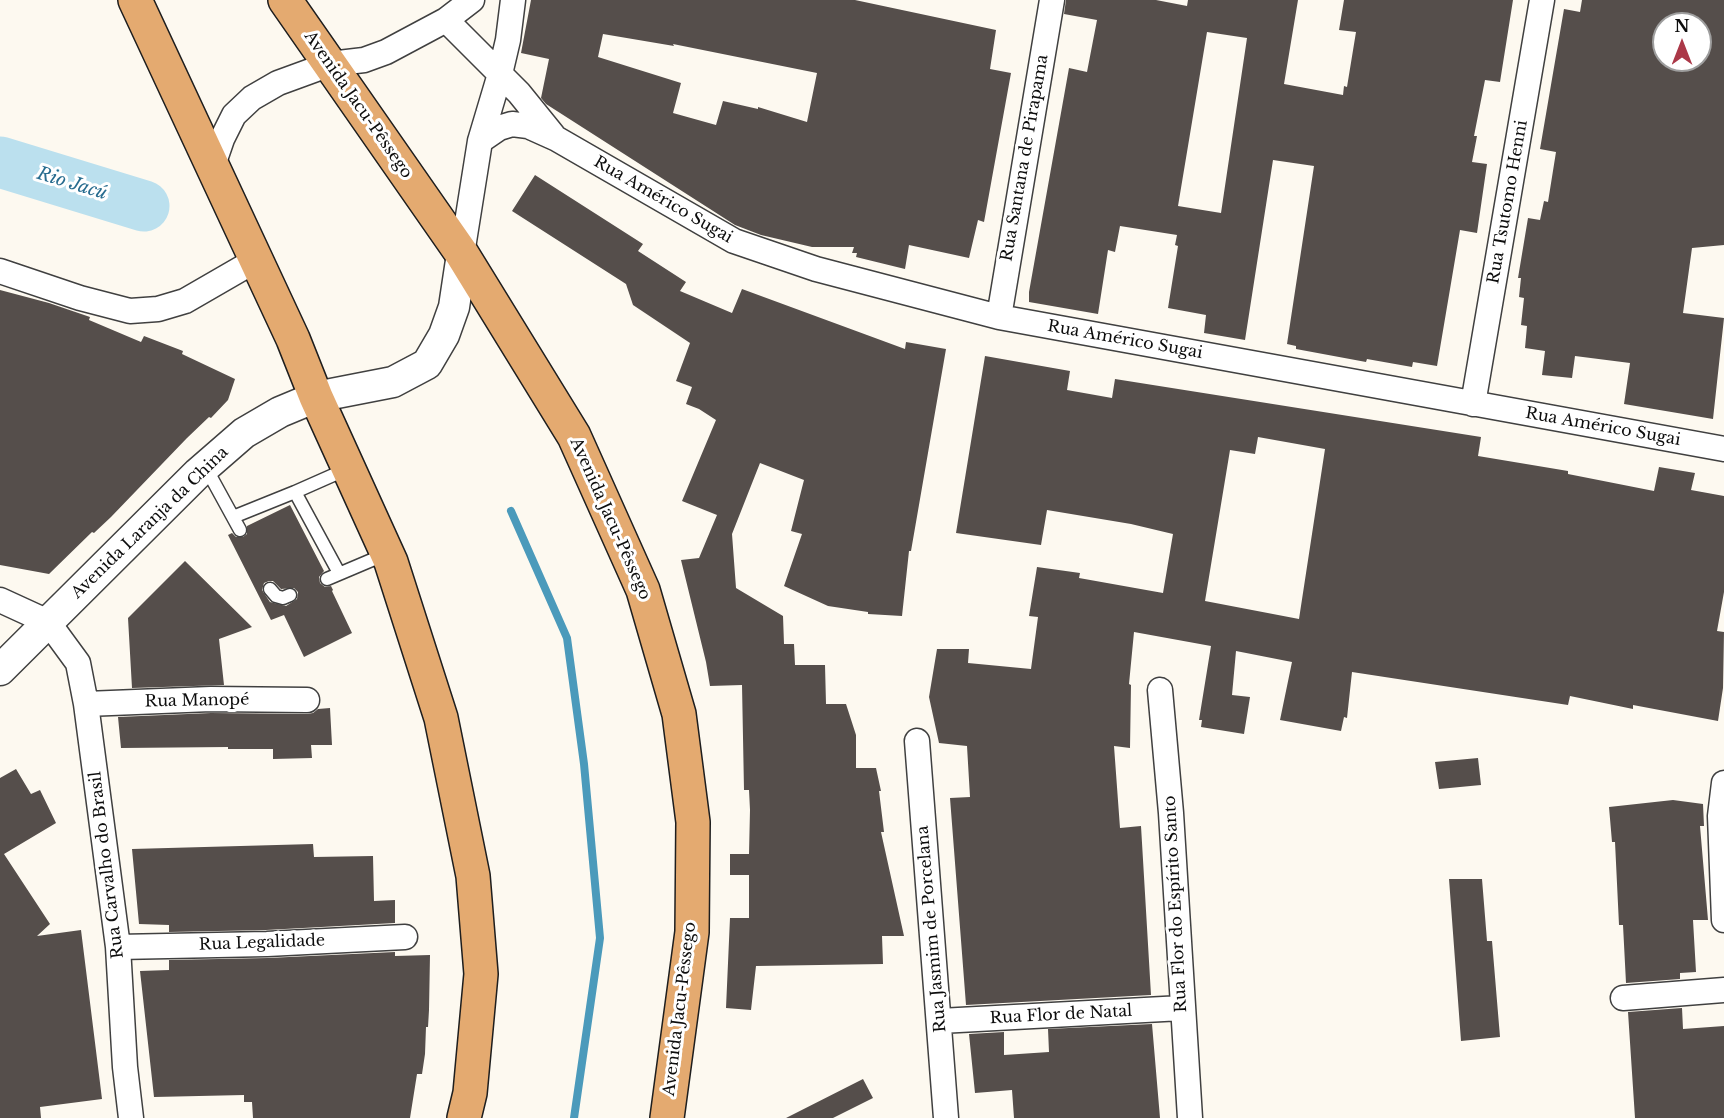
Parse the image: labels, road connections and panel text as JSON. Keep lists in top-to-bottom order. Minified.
{"streets":{"highway":["Avenida Jacu-Pêssego"],"street":["Rua Santana de Pirapama","Rua Américo Sugai","Rua Tsutomo Henni","Avenida Laranja da China","Rua Manopé","Rua Carvalho do Brasil","Rua Flor do Espírito Santo","Rua Jasmim de Porcelana","Rua Legalidade","Rua Flor de Natal"]},"crossings":[["Rua Santana de Pirapama","Rua Américo Sugai"],["Rua Américo Sugai","Rua Tsutomo Henni"],["Avenida Laranja da China","Rua Carvalho do Brasil"],["Rua Manopé","Rua Carvalho do Brasil"],["Rua Carvalho do Brasil","Rua Legalidade"],["Rua Flor do Espírito Santo","Rua Flor de Natal"],["Rua Jasmim de Porcelana","Rua Flor de Natal"]],"water":["Rio Jacú"],"north":"top"}
